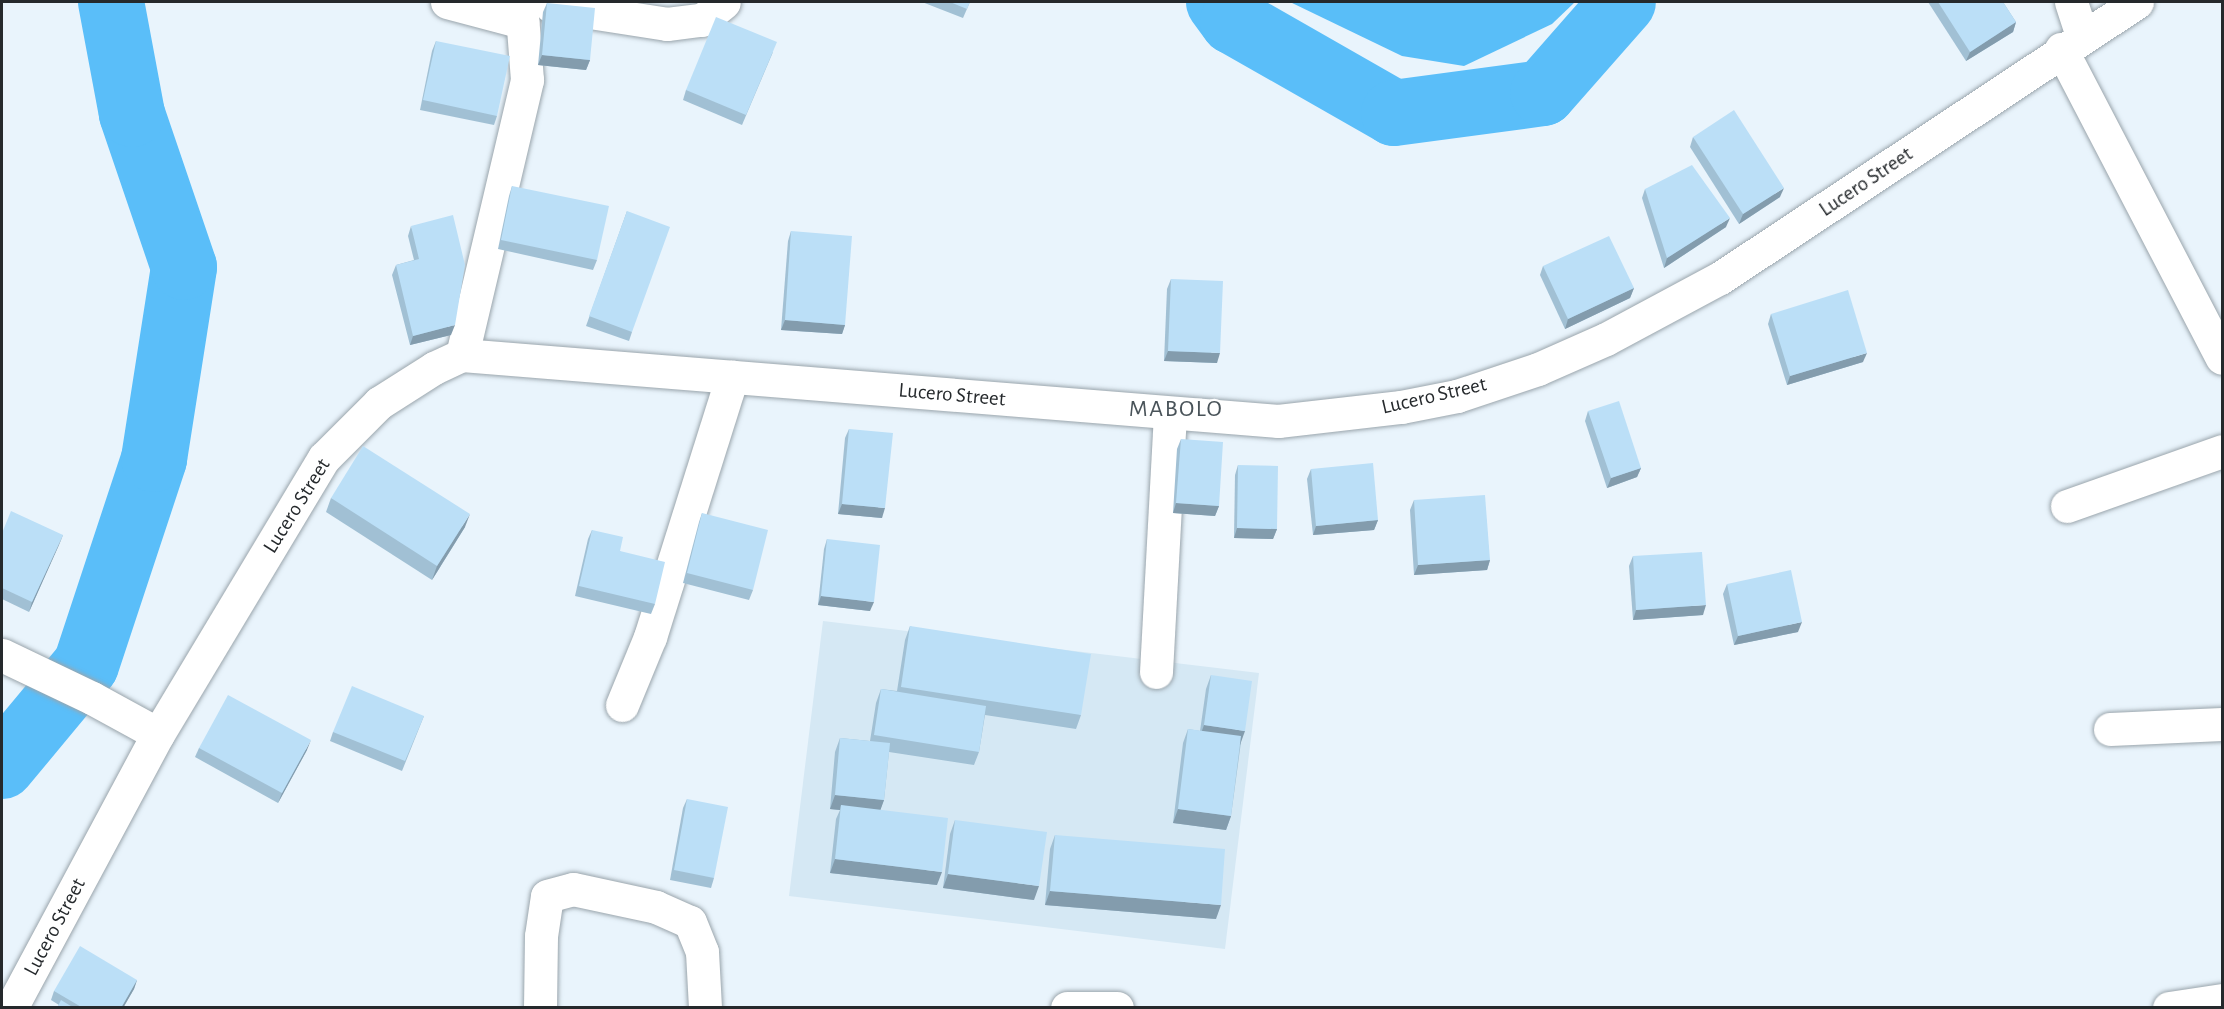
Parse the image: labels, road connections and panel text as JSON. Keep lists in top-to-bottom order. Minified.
{"streets":{"street":["Lucero Street"]},"districts":["MABOLO"]}
